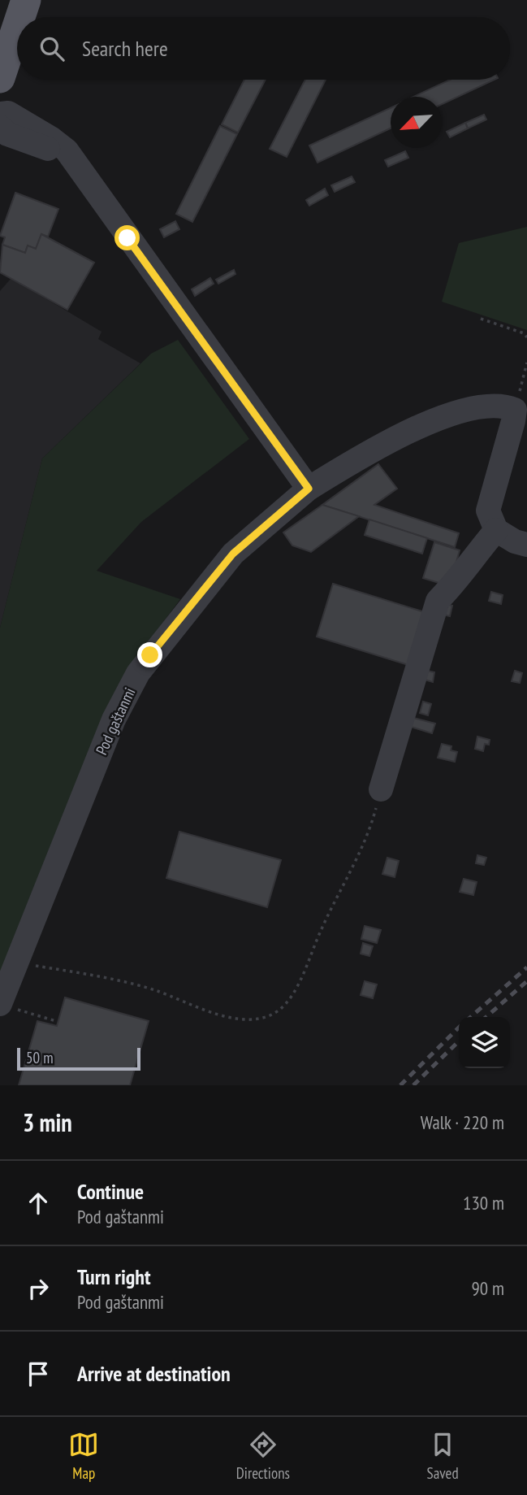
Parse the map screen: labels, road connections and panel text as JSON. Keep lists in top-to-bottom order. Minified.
{"streets":{"street":["Pod gaštanmi"]},"scale_bar":"50 m","north":"bottom left","page":{"search":"Search here","scale":"50 m","heading":["3 min","Walk · 220 m"],"list":[["Continue","Pod gaštanmi","130 m"],["Turn right","Pod gaštanmi","90 m"],"Arrive at destination"],"nav":["Map","Directions","Saved"]}}
